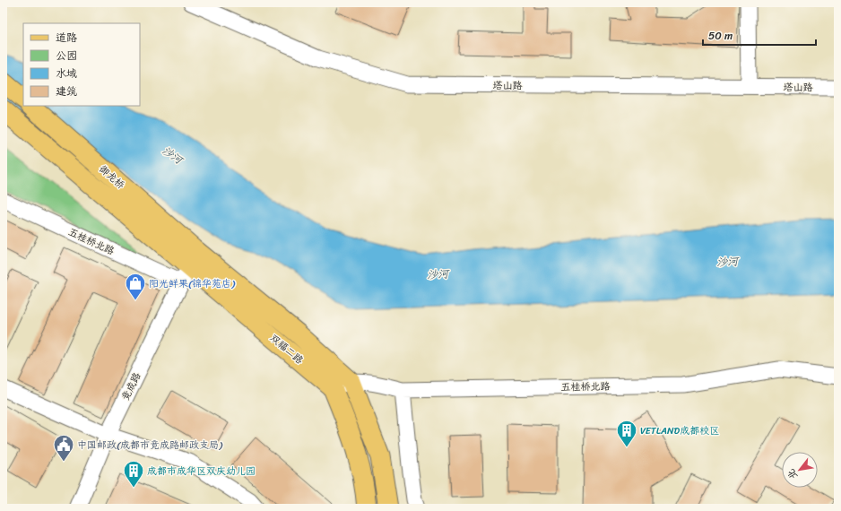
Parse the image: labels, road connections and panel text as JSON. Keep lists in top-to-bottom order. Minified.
{"streets":{"main road":["御龙桥","双福二路"],"street":["塔山路","五桂桥北路","竞成路"]},"crossings":[["御龙桥","双福二路"],["五桂桥北路","双福二路"],["五桂桥北路","竞成路"],["双福二路","竞成路"]],"water":["沙河"],"places":{"shop":["阳光鲜果(锦华苑店)"],"building":["VETLAND成都校区","成都市成华区双庆幼儿园"],"public building":["中国邮政(成都市竞成路邮政支局)"]},"legend":["道路","公园","水域","建筑"],"scale_bar":"50 m","north":"bottom left"}
